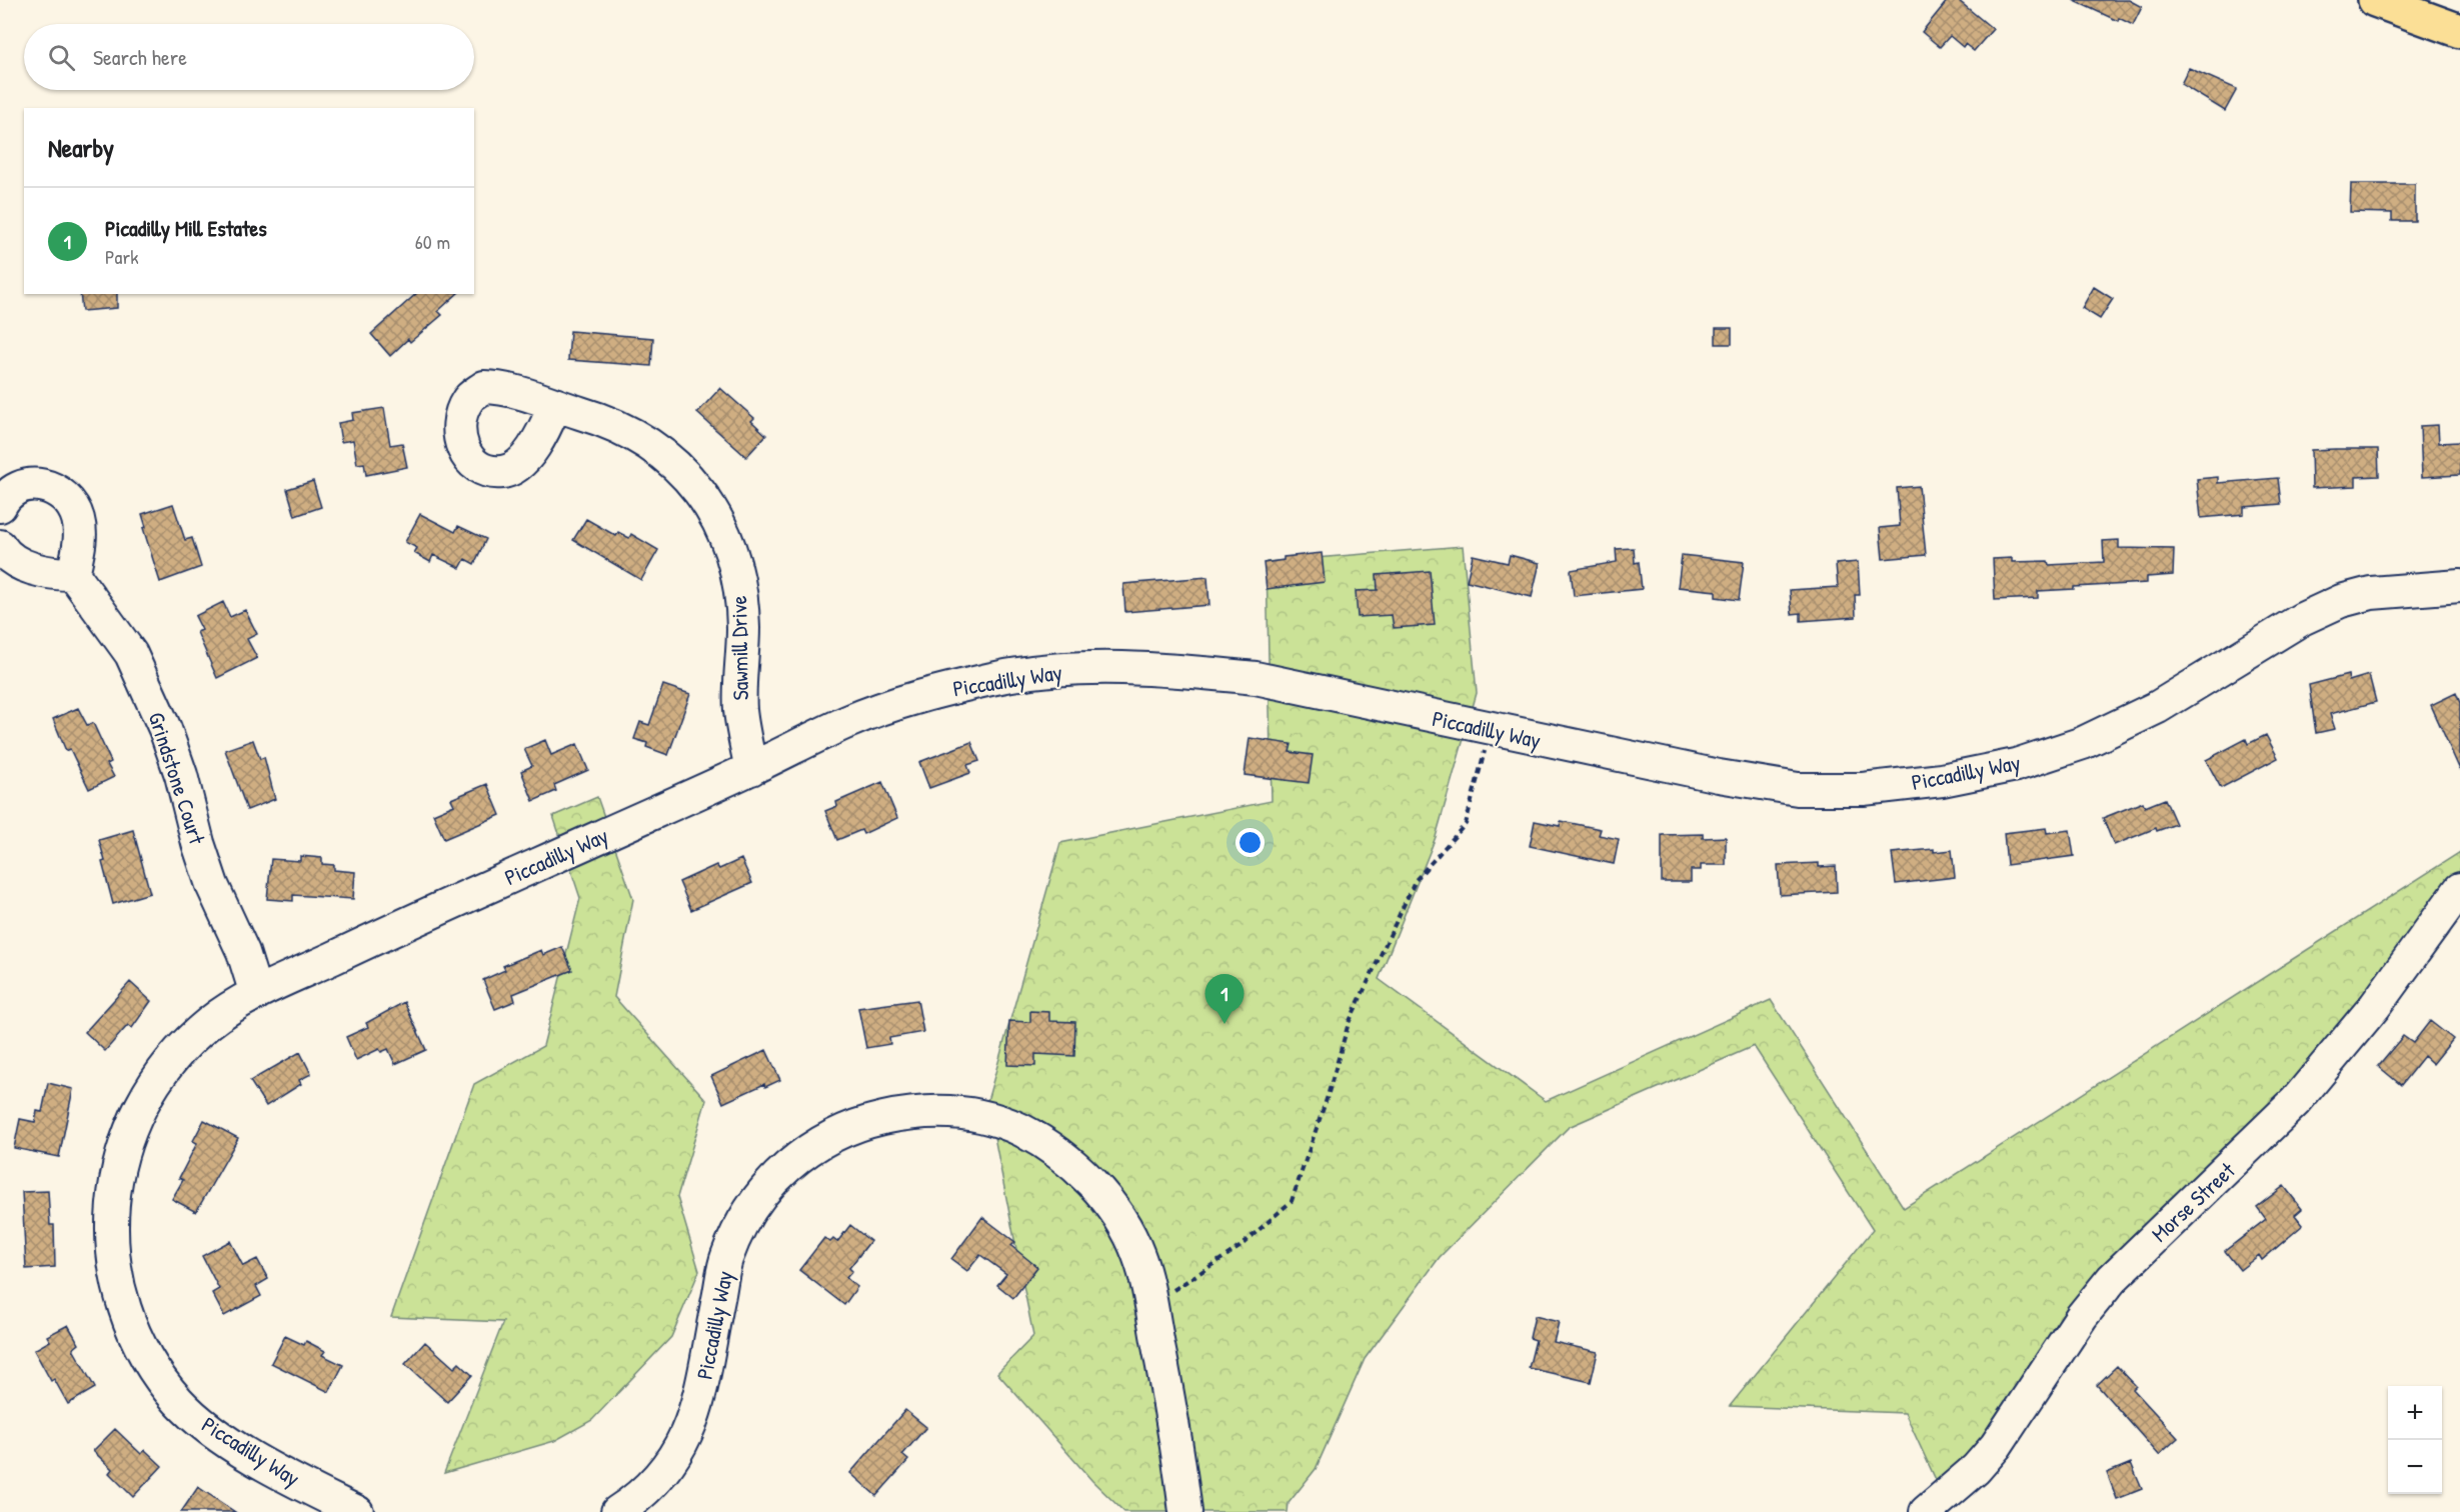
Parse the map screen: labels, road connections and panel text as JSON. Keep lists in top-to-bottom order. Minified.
{"streets":{"street":["Sawmill Drive","Piccadilly Way","Grindstone Court","Morse Street"]},"crossings":[["Sawmill Drive","Piccadilly Way"],["Piccadilly Way","Grindstone Court"]],"page":{"search":"Search here","heading":"Nearby","list":[{"mark":"1","name":"Picadilly Mill Estates","note":"Park","value":"60 m"}],"pins":"1","map_buttons":["+","−"]}}
